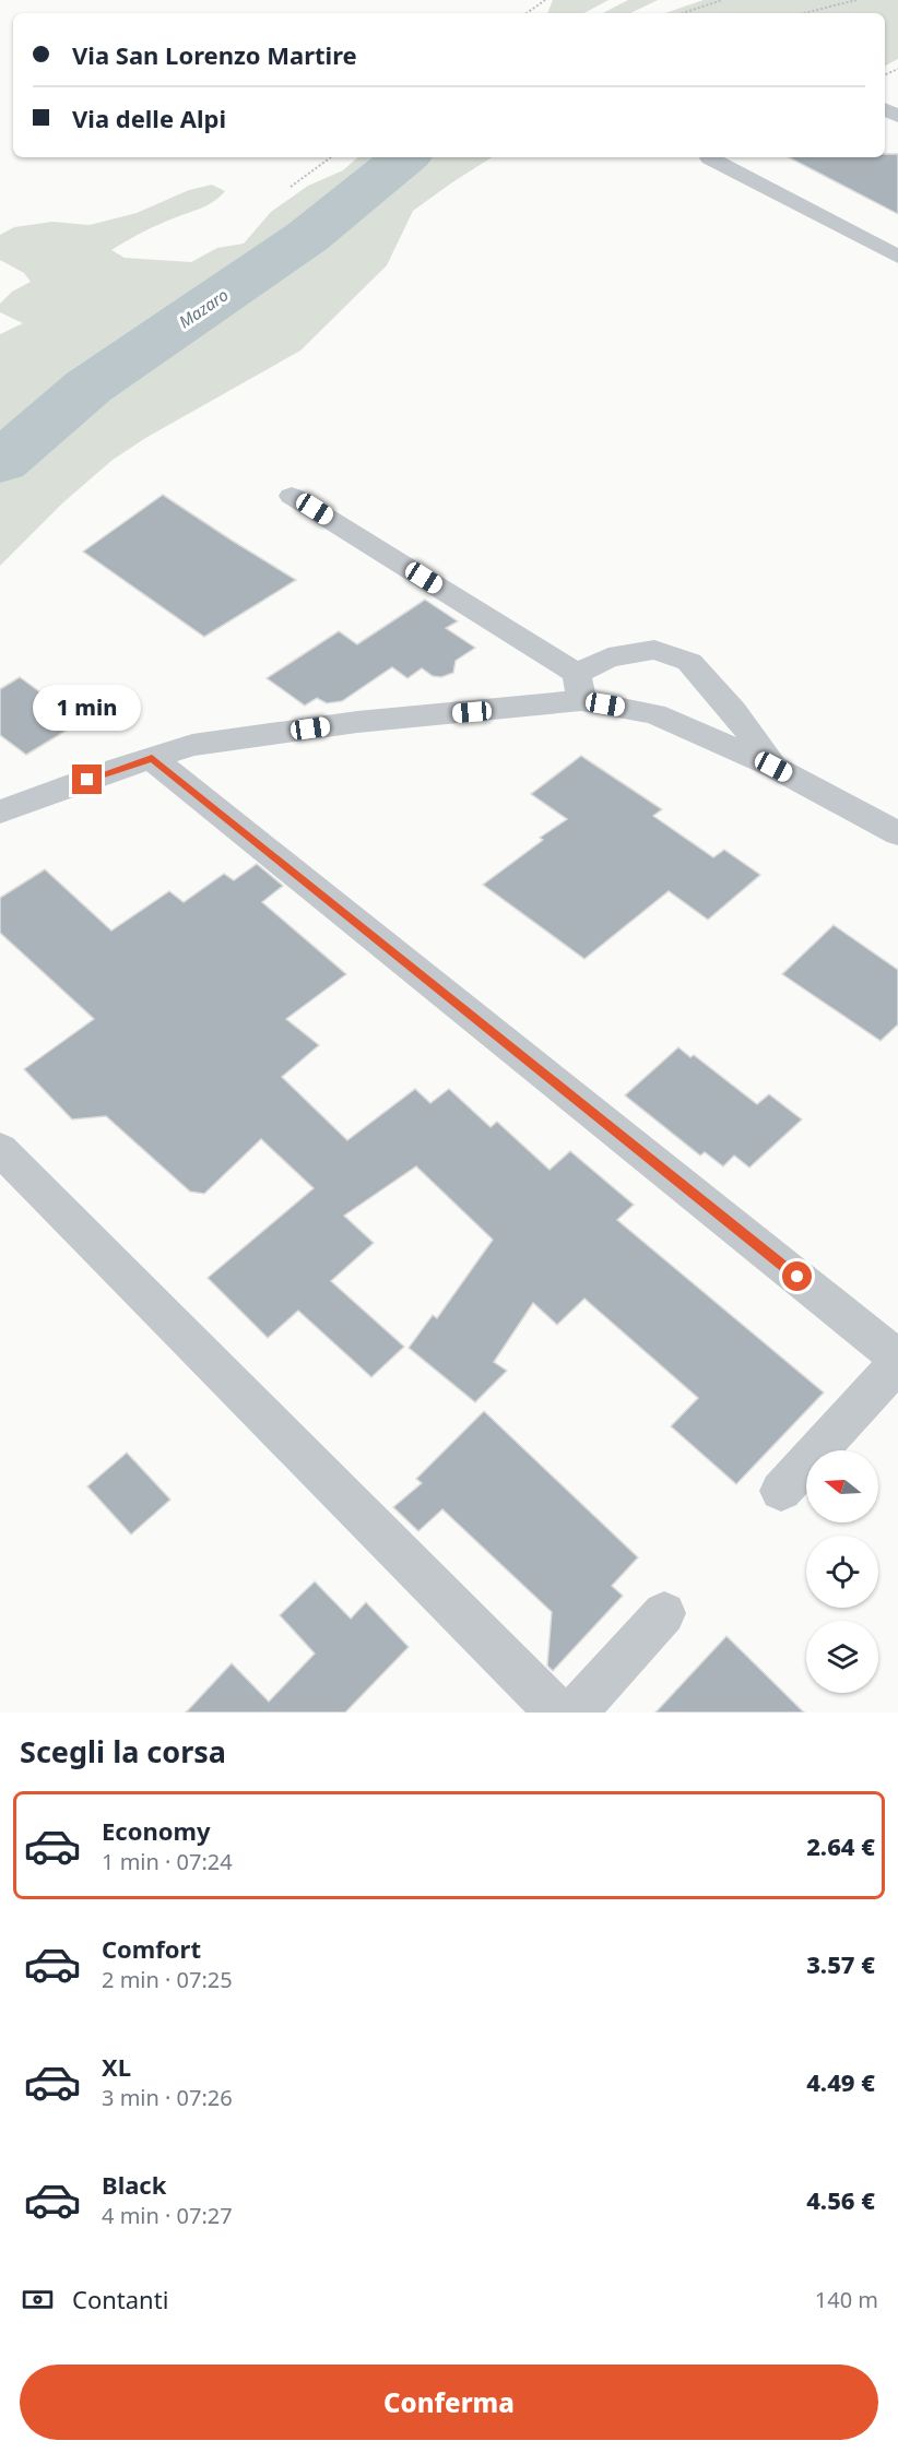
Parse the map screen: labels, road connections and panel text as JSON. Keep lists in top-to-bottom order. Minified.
{"water":["Mazaro"],"north":"left","page":{"banner":["Via San Lorenzo Martire","Via delle Alpi"],"bubble":"1 min","heading":"Scegli la corsa","list":[{"name":"Economy","note":"1 min · 07:24","value":"2.64 €"},{"name":"Comfort","note":"2 min · 07:25","value":"3.57 €"},{"name":"XL","note":"3 min · 07:26","value":"4.49 €"},{"name":"Black","note":"4 min · 07:27","value":"4.56 €"}],"pay":["Contanti","140 m"],"buttons":"Conferma"}}
